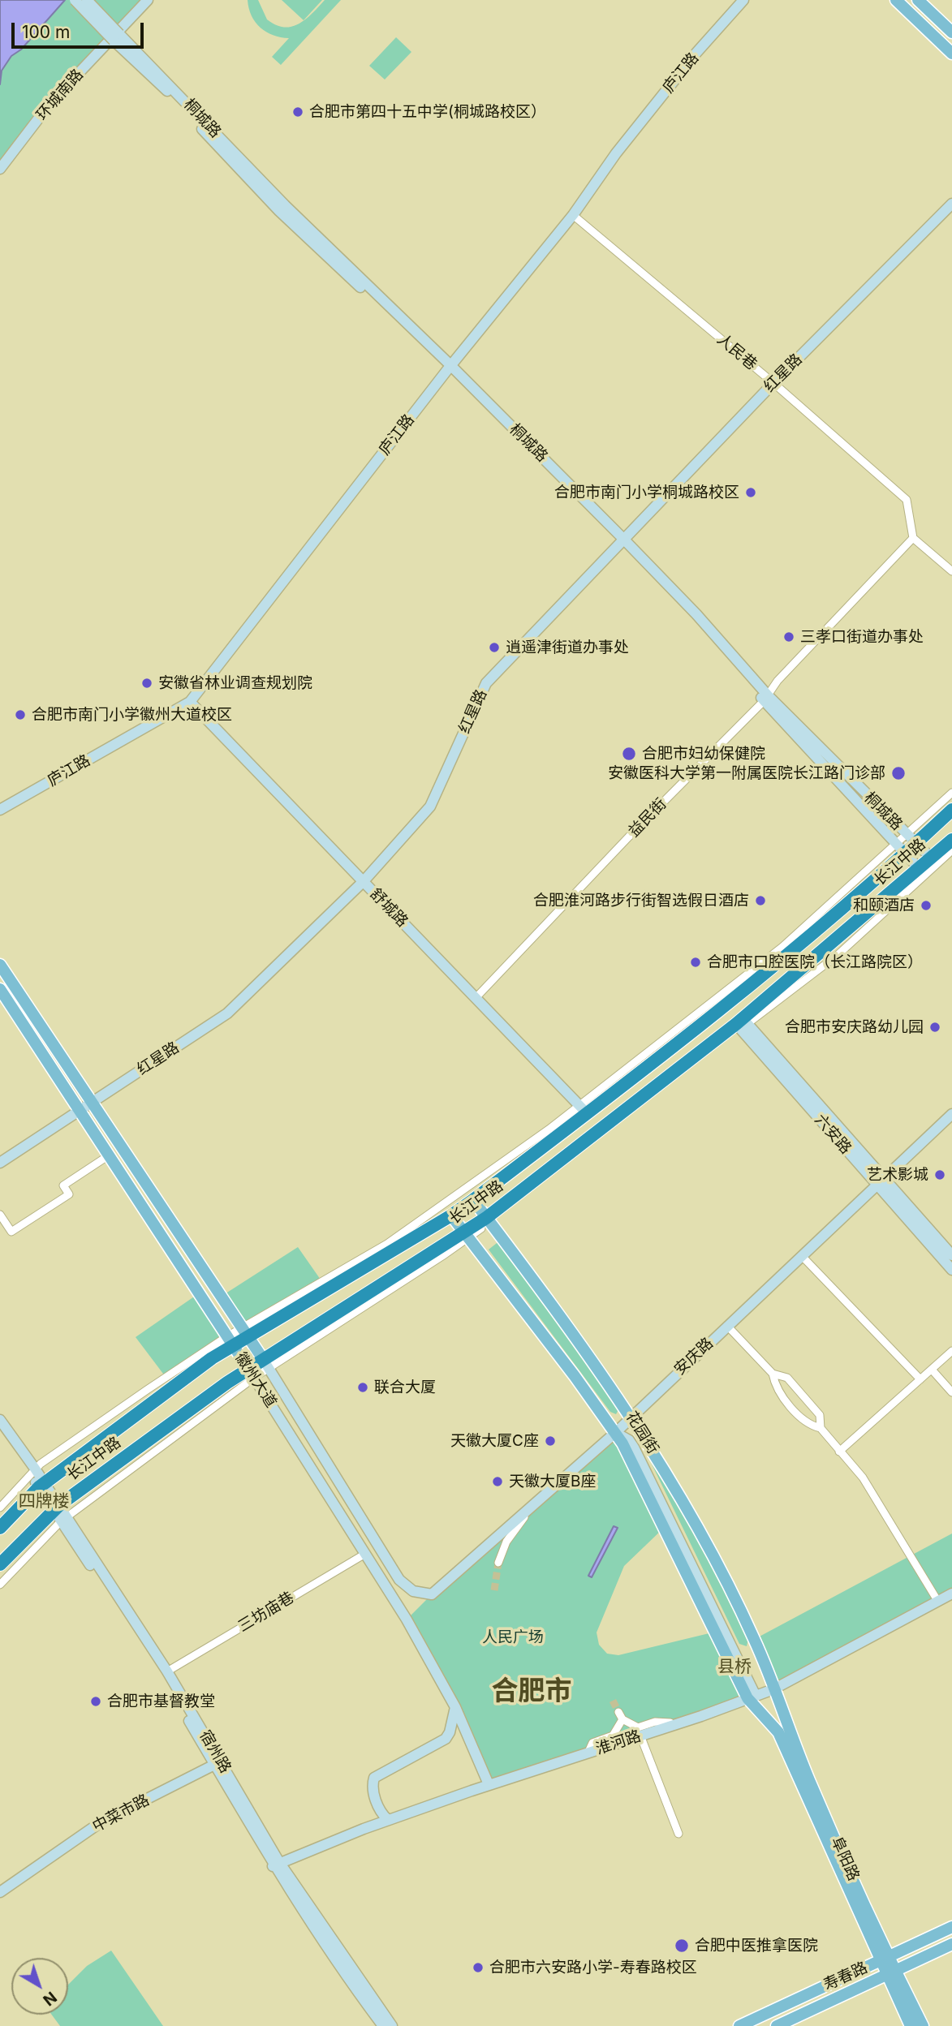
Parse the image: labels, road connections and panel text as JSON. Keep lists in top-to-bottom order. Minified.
{"streets":{"highway":["长江中路"],"main road":["徽州大道","花园街","阜阳路","寿春路"],"street":["庐江路","环城南路","桐城路","人民巷","红星路","益民街","舒城路","六安路","安庆路","三坊庙巷","淮河路","宿州路","中菜市路"]},"crossings":[["庐江路","桐城路"],["庐江路","人民巷"],["庐江路","舒城路"],["桐城路","红星路"],["桐城路","益民街"],["桐城路","长江中路"],["人民巷","红星路"],["人民巷","益民街"],["红星路","舒城路"],["红星路","徽州大道"],["益民街","舒城路"],["长江中路","舒城路"],["长江中路","六安路"],["长江中路","徽州大道"],["长江中路","花园街"],["长江中路","宿州路"],["六安路","安庆路"],["安庆路","徽州大道"],["安庆路","花园街"],["徽州大道","三坊庙巷"],["徽州大道","淮河路"],["花园街","淮河路"],["花园街","阜阳路"],["三坊庙巷","宿州路"],["淮河路","宿州路"],["淮河路","阜阳路"],["宿州路","中菜市路"],["阜阳路","寿春路"]],"districts":["四牌楼","县桥","合肥市"],"parks":["人民广场"],"places":["合肥市第四十五中学(桐城路校区）","合肥市南门小学桐城路校区","三孝口街道办事处","逍遥津街道办事处","安徽省林业调查规划院","合肥市南门小学徽州大道校区","合肥市妇幼保健院","安徽医科大学第一附属医院长江路门诊部","合肥淮河路步行街智选假日酒店","和颐酒店","合肥市口腔医院（长江路院区）","合肥市安庆路幼儿园","艺术影城","联合大厦","天徽大厦C座","天徽大厦B座","合肥市基督教堂","合肥中医推拿医院","合肥市六安路小学-寿春路校区"],"scale_bar":"100 m","north":"bottom right"}
